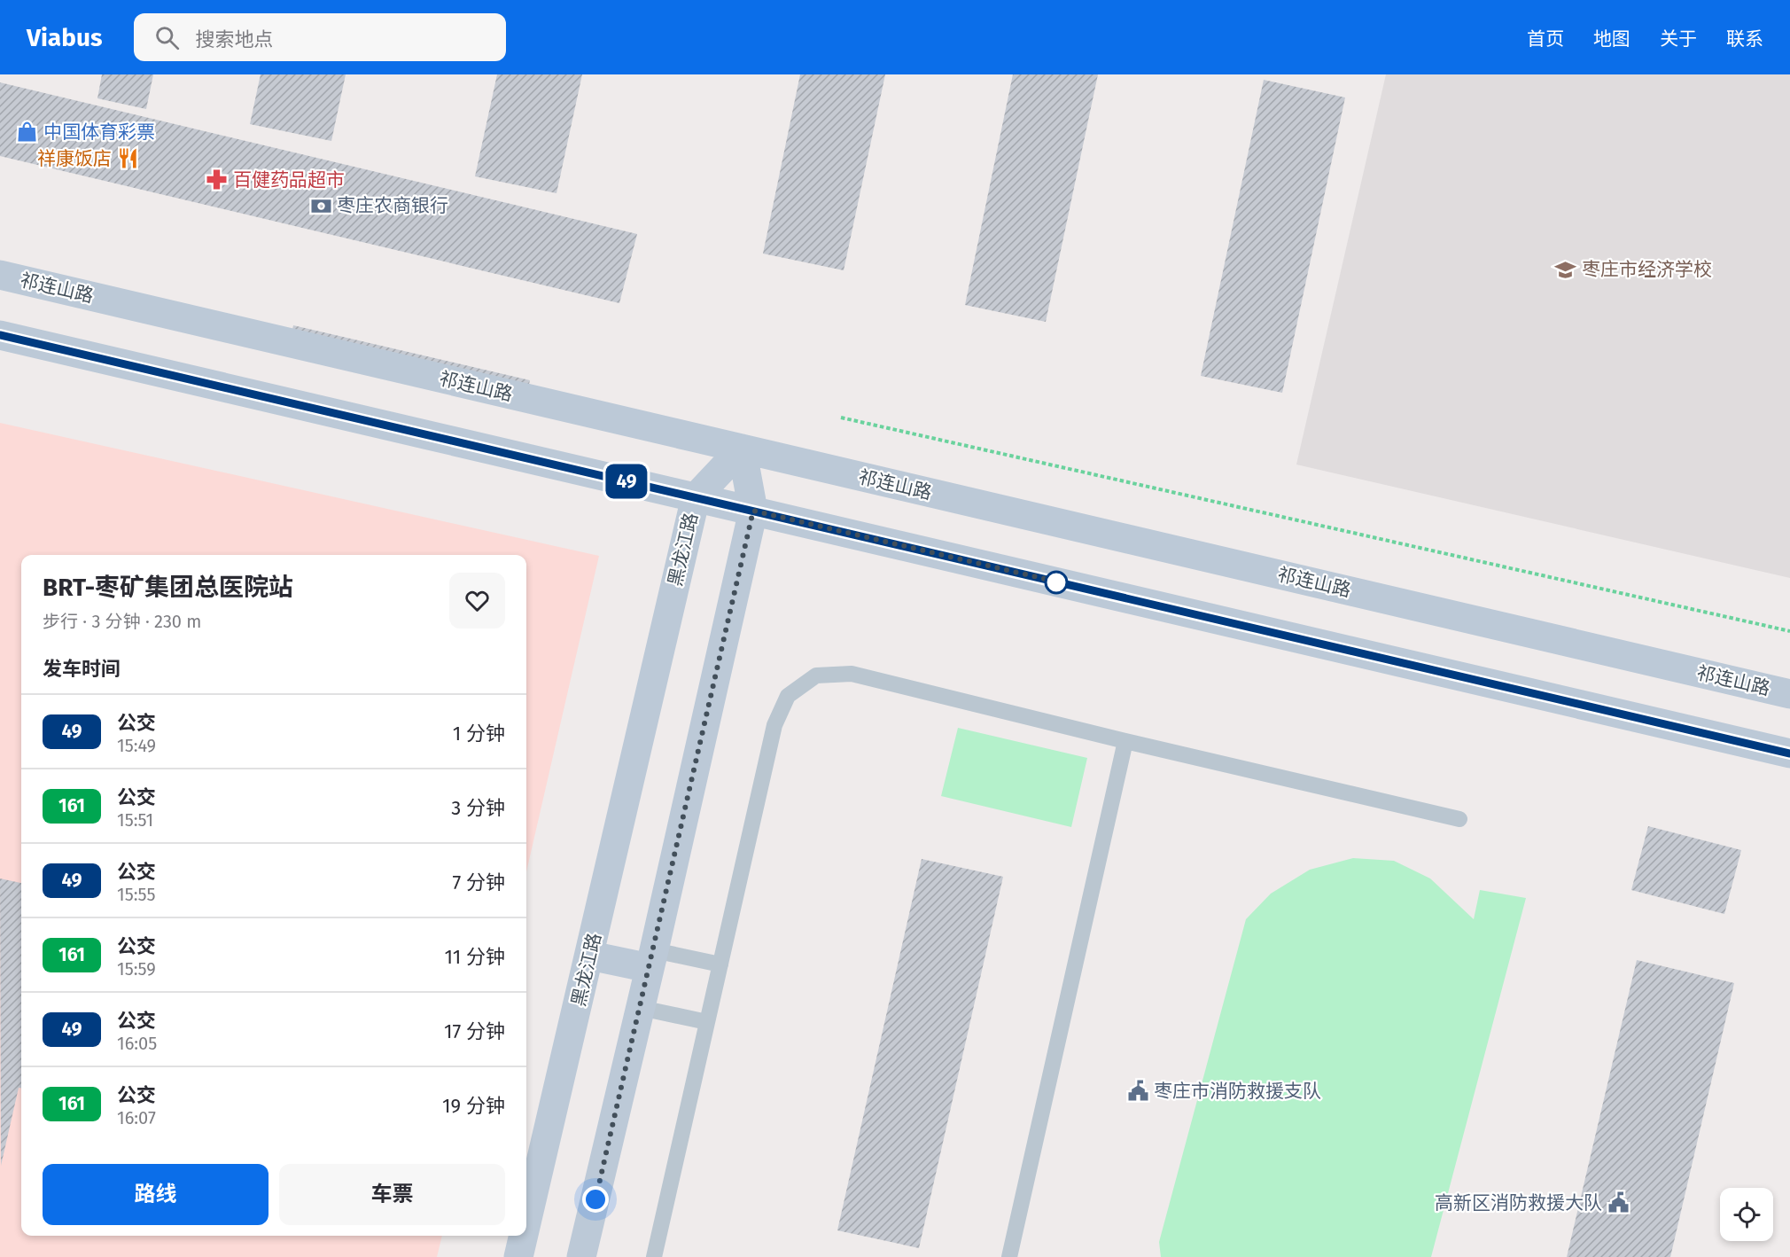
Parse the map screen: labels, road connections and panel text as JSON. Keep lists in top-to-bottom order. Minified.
{"streets":{"main road":["祁连山路","黑龙江路"]},"crossings":[["祁连山路","黑龙江路"]],"places":{"shop":["中国体育彩票"],"restaurant":["祥康饭店"],"pharmacy":["百健药品超市"],"bank":["枣庄农商银行"],"school or university":["枣庄市经济学校"],"public building":["枣庄市消防救援支队","高新区消防救援大队"]},"lines":["bus line 49"],"page":{"header":"Viabus","search":"搜索地点","nav":["首页","地图","关于","联系"],"on_map":"49","heading":[["BRT-枣矿集团总医院站","步行 · 3 分钟 · 230 m"],"发车时间"],"list":[{"mark":"49","name":"公交","note":"15:49","value":"1 分钟"},{"mark":"161","name":"公交","note":"15:51","value":"3 分钟"},{"mark":"49","name":"公交","note":"15:55","value":"7 分钟"},{"mark":"161","name":"公交","note":"15:59","value":"11 分钟"},{"mark":"49","name":"公交","note":"16:05","value":"17 分钟"},{"mark":"161","name":"公交","note":"16:07","value":"19 分钟"}],"buttons":["路线","车票"]}}
